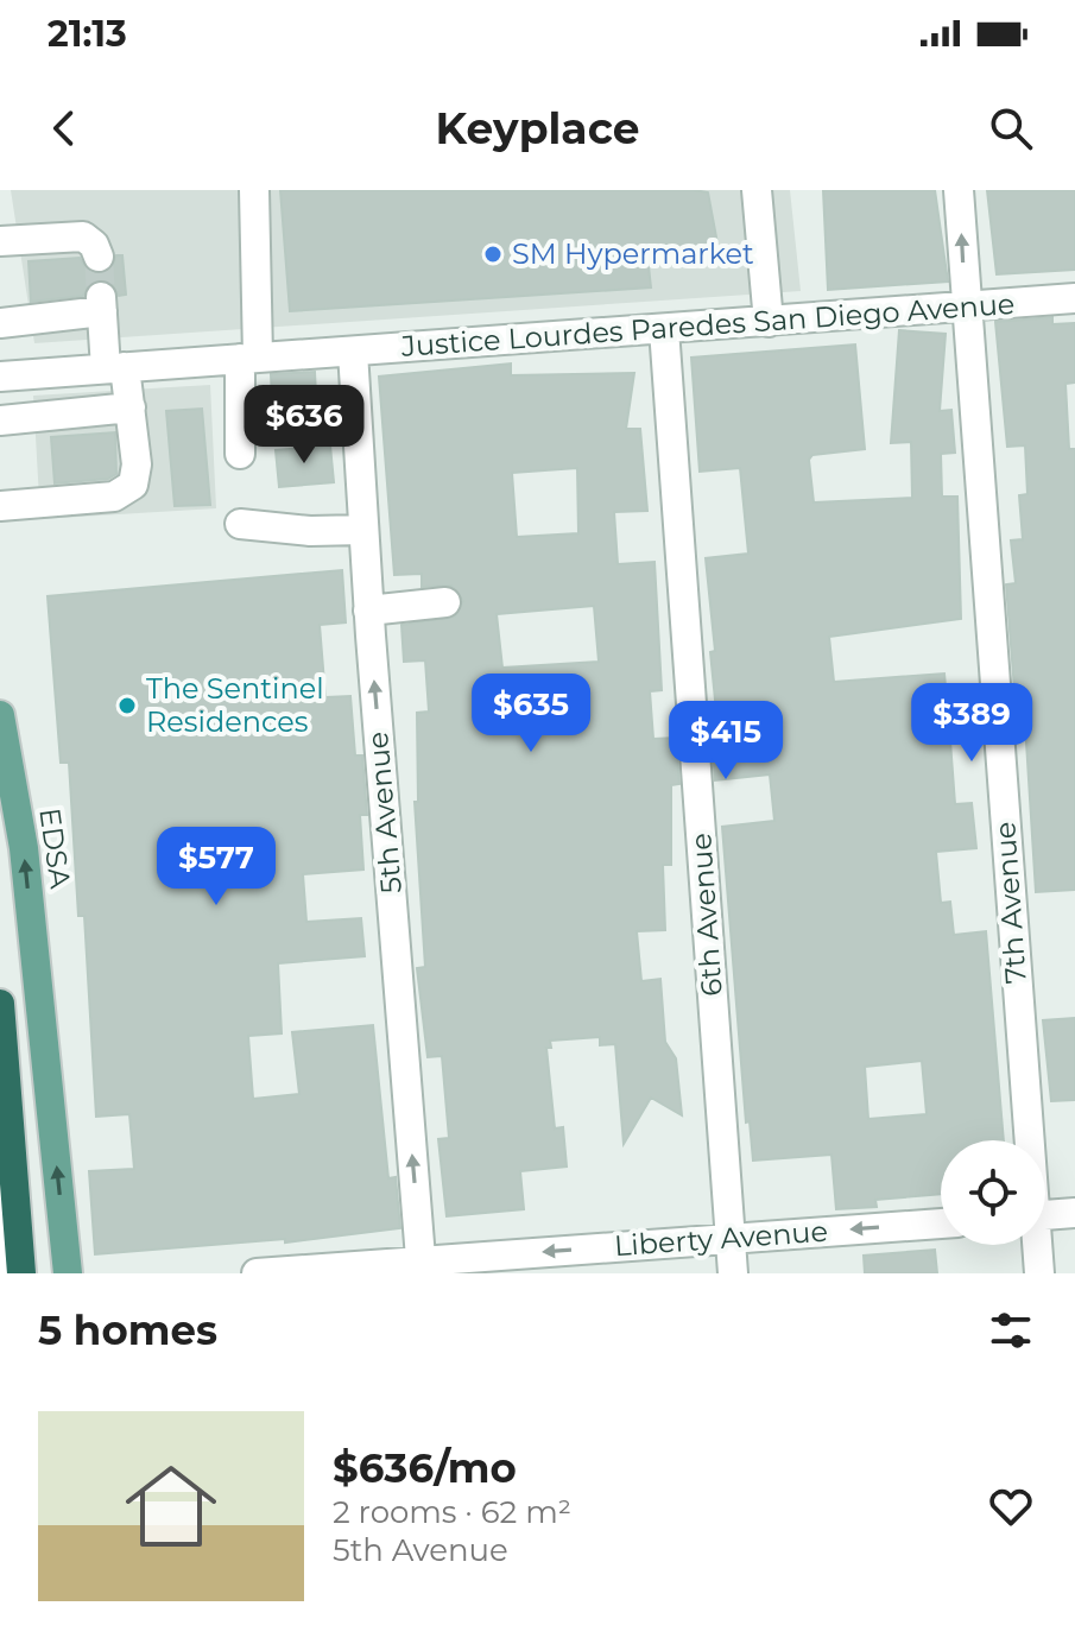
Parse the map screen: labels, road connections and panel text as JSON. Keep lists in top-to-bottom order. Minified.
{"streets":{"main road":["EDSA"],"street":["Justice Lourdes Paredes San Diego Avenue","5th Avenue","7th Avenue","6th Avenue","Liberty Avenue"]},"crossings":[["Justice Lourdes Paredes San Diego Avenue","5th Avenue"],["Justice Lourdes Paredes San Diego Avenue","7th Avenue"],["Justice Lourdes Paredes San Diego Avenue","6th Avenue"],["5th Avenue","Liberty Avenue"],["6th Avenue","Liberty Avenue"]],"one_way":["5th Avenue","EDSA","Liberty Avenue"],"places":["SM Hypermarket","The Sentinel Residences"],"page":{"status":"21:13","header":"Keyplace","price":["$636","$635","$389","$415","$577"],"heading":"5 homes","list":[{"name":"$636/mo","note":"2 rooms · 62 m² · 5th Avenue"}]}}
